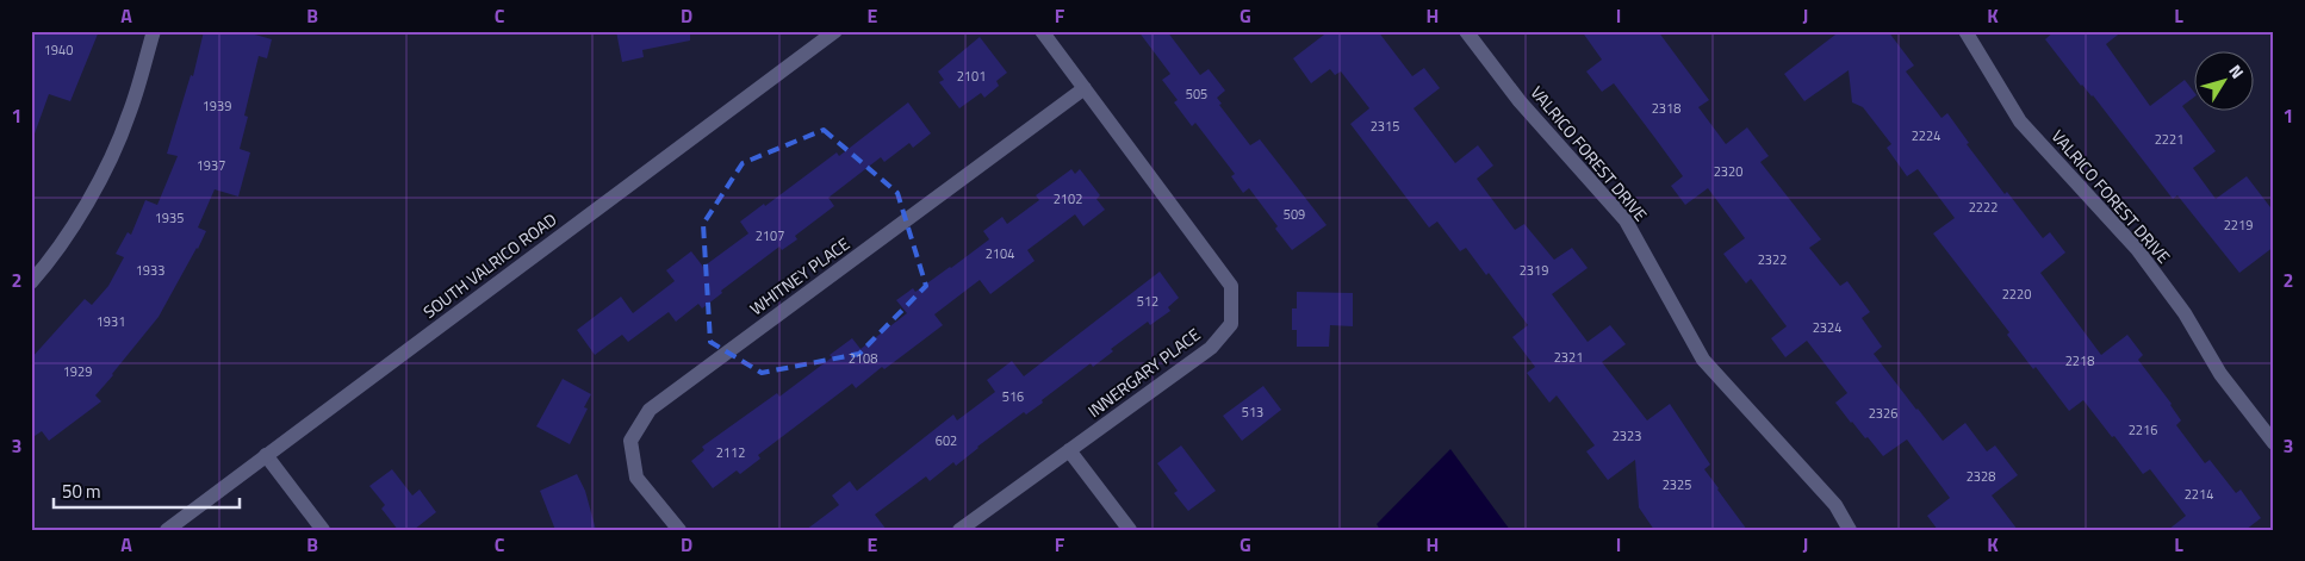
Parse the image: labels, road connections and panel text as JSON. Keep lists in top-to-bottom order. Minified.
{"streets":{"street":["VALRICO FOREST DRIVE","SOUTH VALRICO ROAD","WHITNEY PLACE","INNERGARY PLACE"]},"crossings":[["WHITNEY PLACE","INNERGARY PLACE"]],"house_numbers":["1940","2101","505","1939","2318","2315","2224","2221","1937","2320","2102","2222","509","1935","2219","2107","2104","2322","1933","2319","2220","512","1931","2324","2321","2108","2218","1929","516","513","2326","2216","2323","602","2112","2328","2325","2214"],"scale_bar":"50 m","north":"top right","grid":{"columns":["A","B","C","D","E","F","G","H","I","J","K","L"],"rows":["1","2","3"]}}
